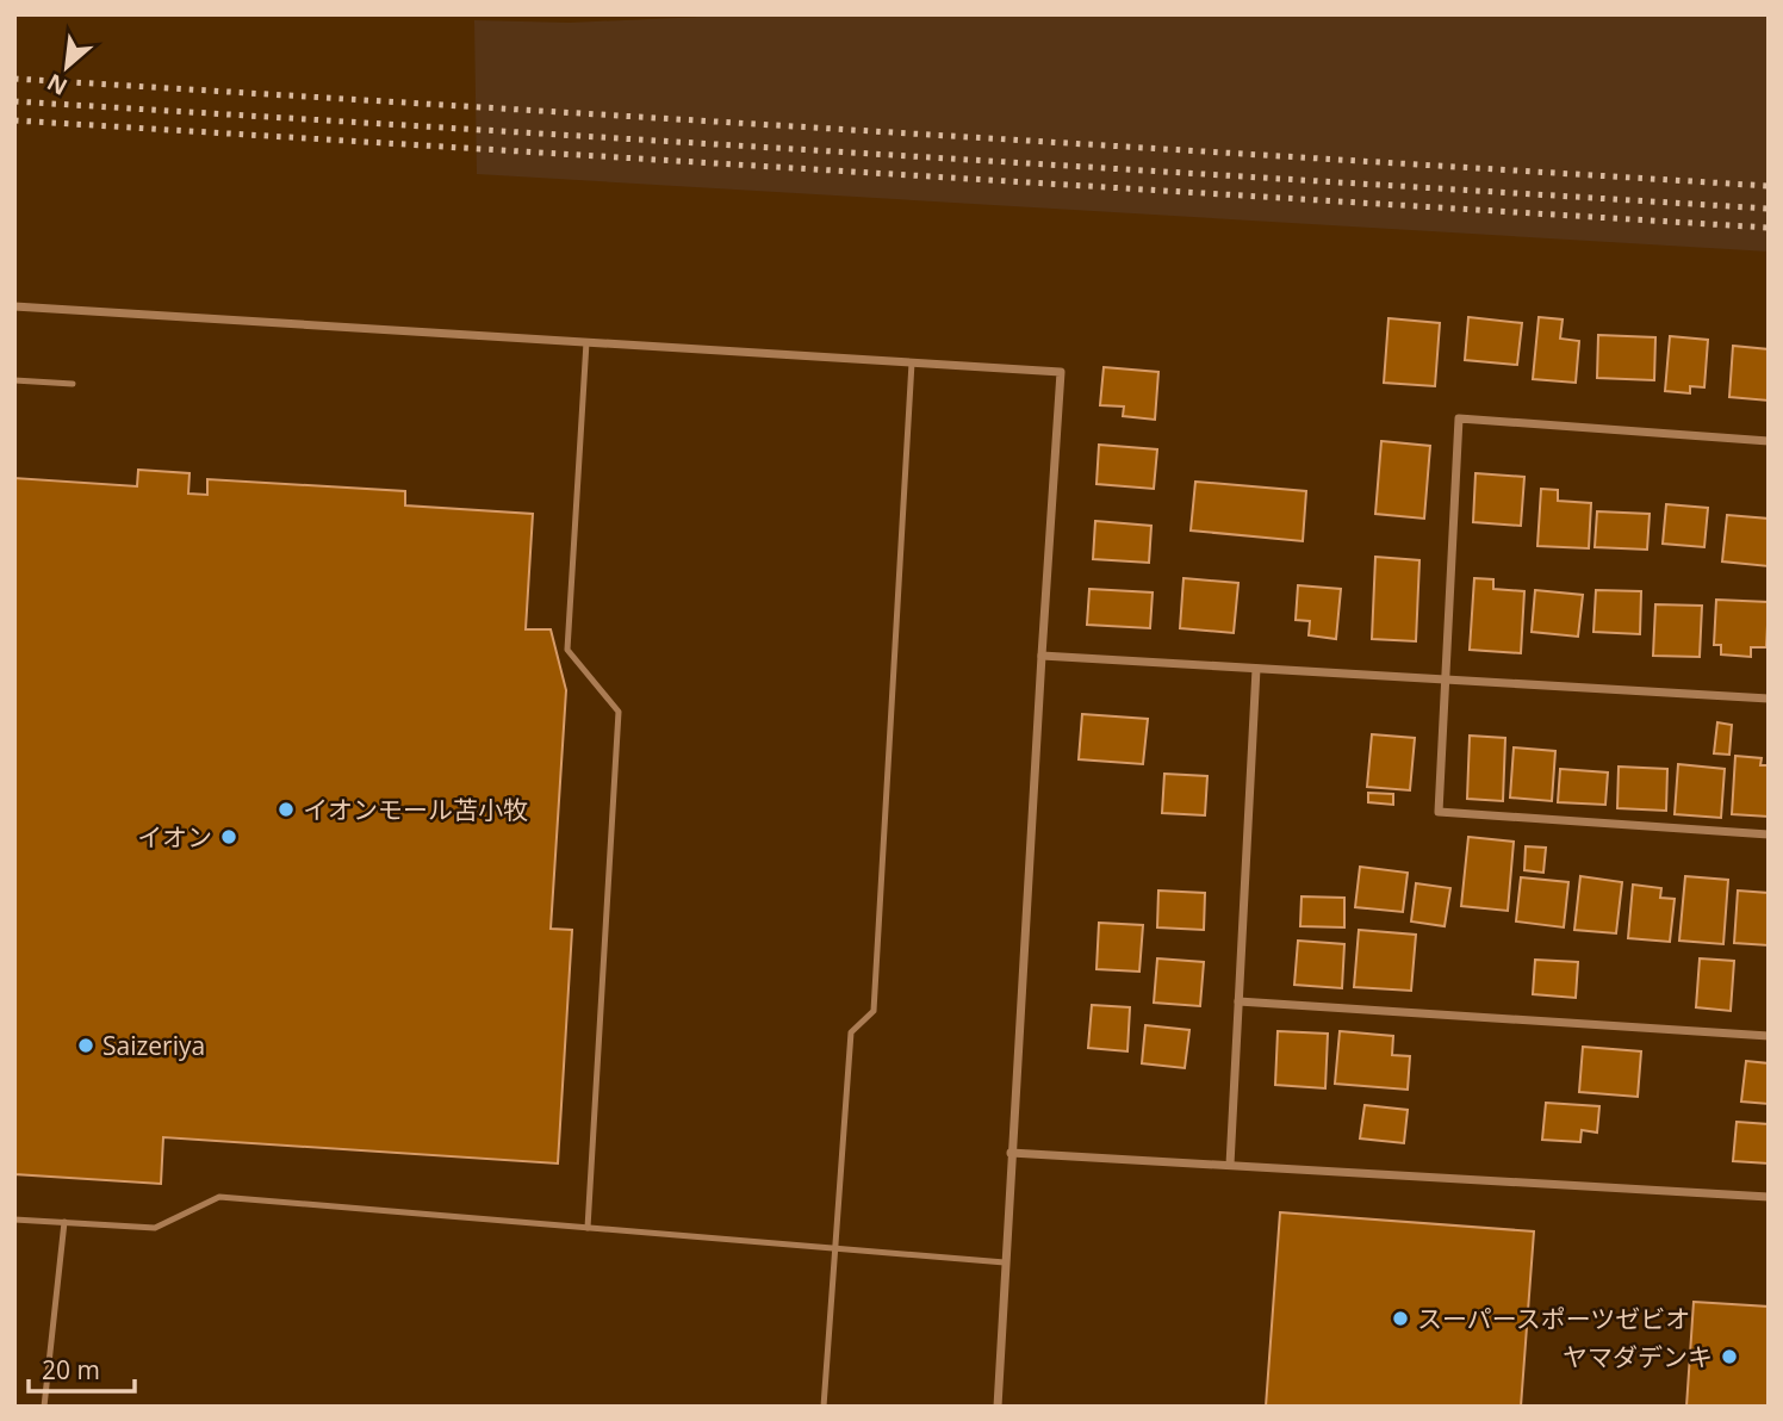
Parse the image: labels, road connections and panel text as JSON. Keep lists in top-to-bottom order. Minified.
{"places":["イオンモール苫小牧","イオン","Saizeriya","スーパースポーツゼビオ","ヤマダデンキ"],"scale_bar":"20 m","north":"bottom left"}
